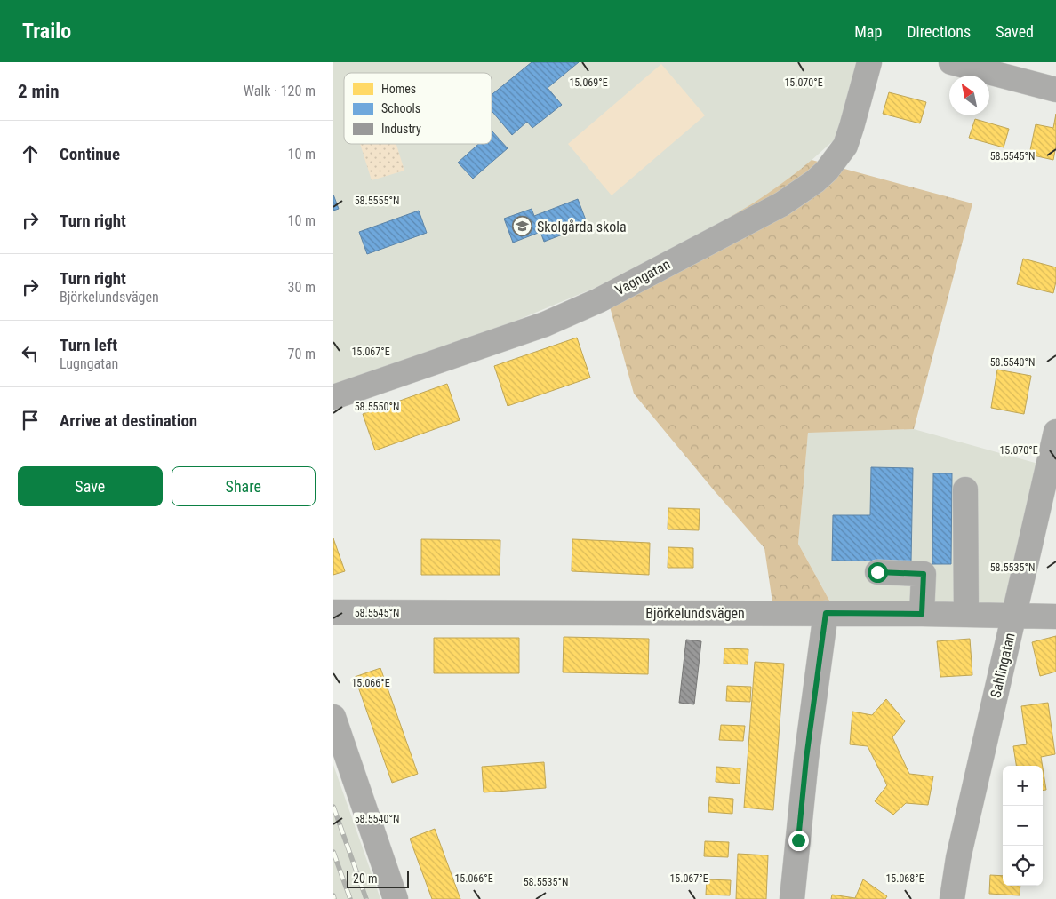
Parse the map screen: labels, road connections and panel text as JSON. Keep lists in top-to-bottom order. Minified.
{"streets":{"street":["Vagngatan","Björkelundsvägen","Sahlingatan"]},"crossings":[["Björkelundsvägen","Sahlingatan"]],"places":{"school or university":["Skolgårda skola"]},"legend":["Homes","Schools","Industry"],"scale_bar":"20 m","north":"top left","page":{"header":"Trailo","nav":["Map","Directions","Saved"],"heading":["2 min","Walk · 120 m"],"list":[["Continue","10 m"],["Turn right","10 m"],["Turn right","Björkelundsvägen","30 m"],["Turn left","Lugngatan","70 m"],"Arrive at destination"],"buttons":["Save","Share"],"map_buttons":["+","−"],"scale":"20 m"},"coordinates":["15.069°E","15.070°E","58.5545°N","58.5555°N","15.067°E","58.5540°N","58.5550°N","58.5535°N","15.066°E","15.068°E"]}
